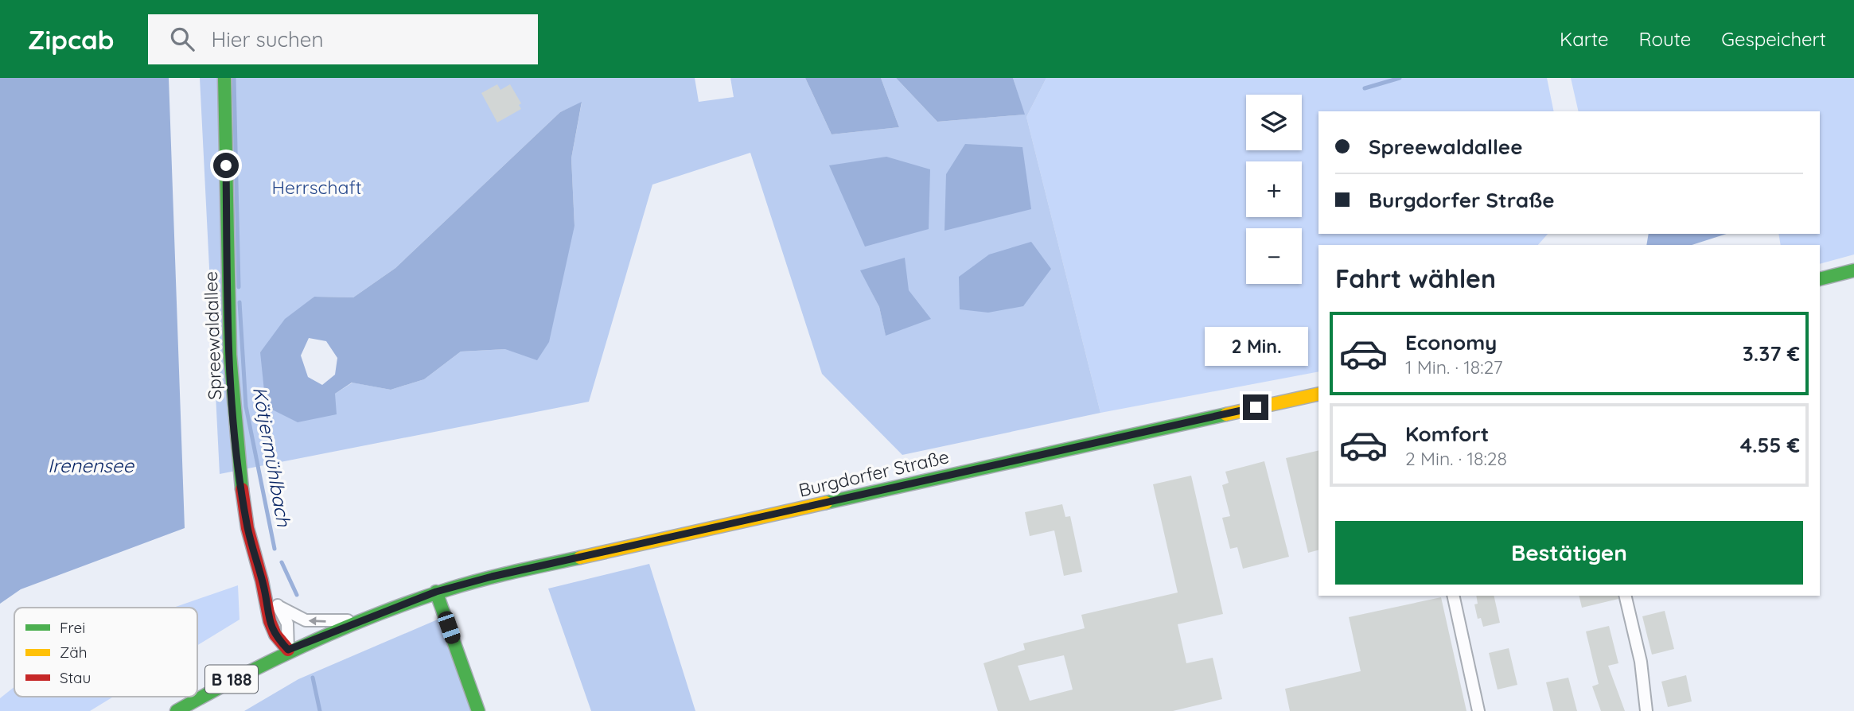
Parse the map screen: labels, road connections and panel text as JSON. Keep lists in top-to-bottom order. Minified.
{"streets":{"main road":["Spreewaldallee","Burgdorfer Straße","B 188"]},"crossings":[["Spreewaldallee","B 188"],["Burgdorfer Straße","B 188"]],"water":["Kötjermühlbach","Irenensee"],"parks":["Herrschaft"],"legend":["Frei","Zäh","Stau"],"page":{"header":"Zipcab","search":"Hier suchen","nav":["Karte","Route","Gespeichert"],"map_buttons":["+","−"],"banner":["Spreewaldallee","Burgdorfer Straße"],"heading":"Fahrt wählen","list":[{"name":"Economy","note":"1 Min. · 18:27","value":"3.37 €"},{"name":"Komfort","note":"2 Min. · 18:28","value":"4.55 €"}],"bubble":"2 Min.","buttons":"Bestätigen"}}
